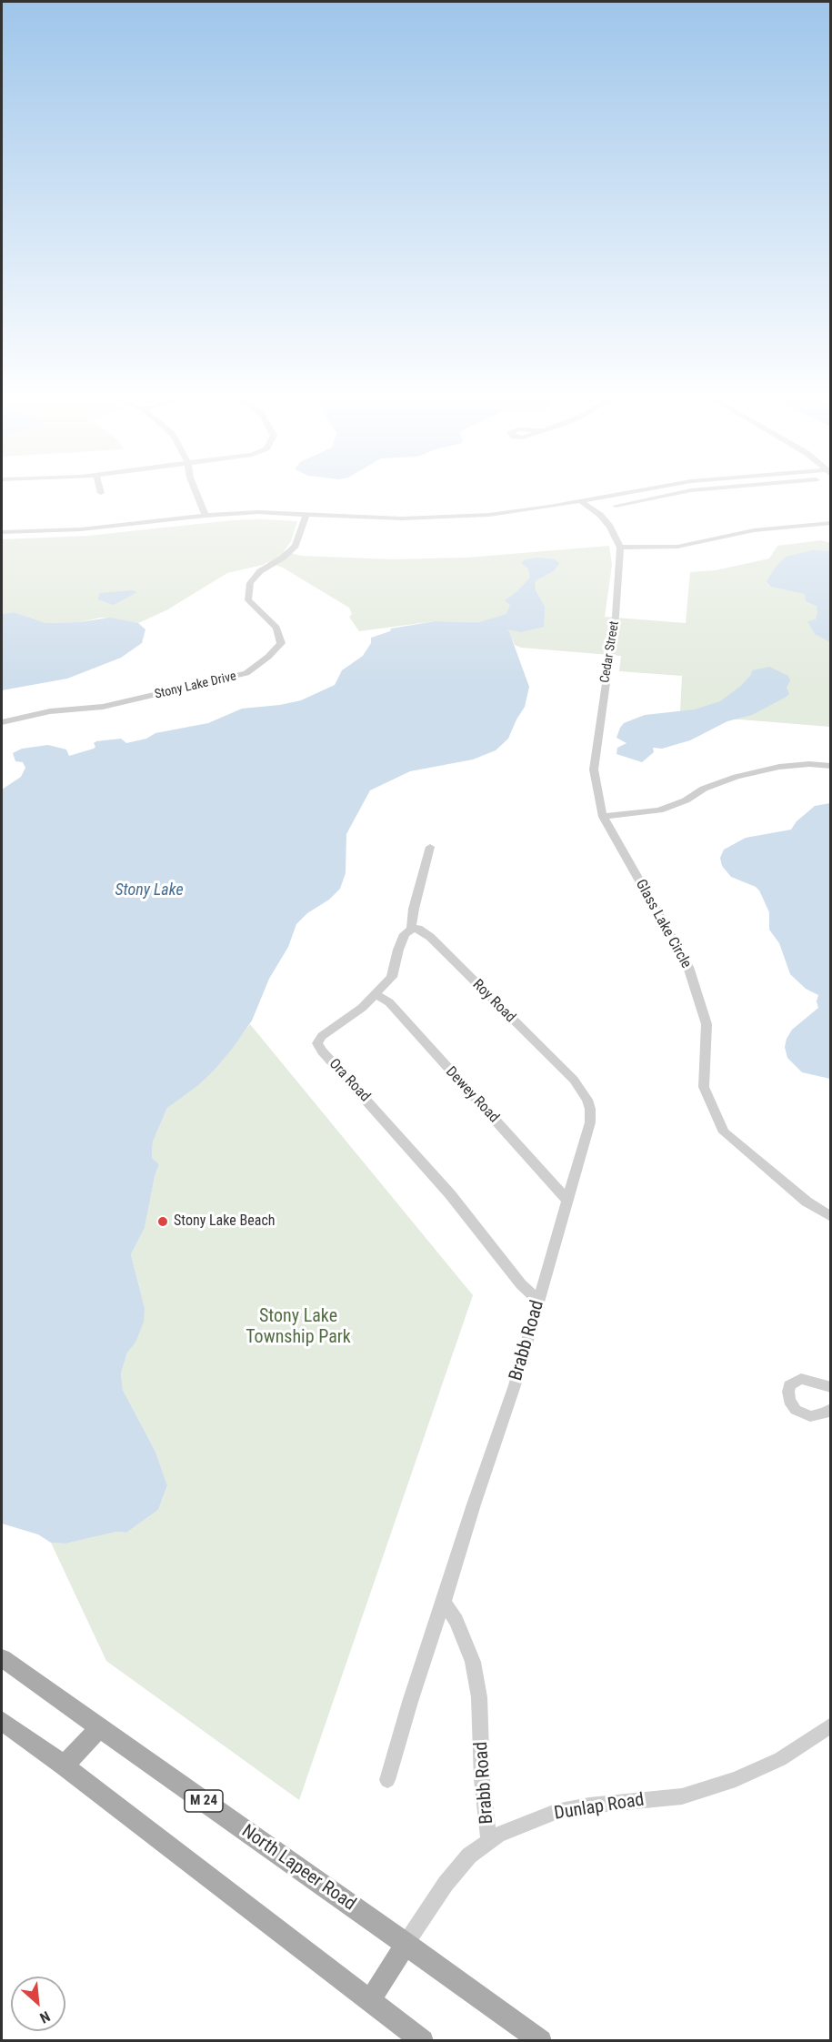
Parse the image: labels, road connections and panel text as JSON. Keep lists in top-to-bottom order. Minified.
{"streets":{"main road":["M 24","North Lapeer Road"],"street":["Cedar Street","Stony Lake Drive","Glass Lake Circle","Roy Road","Ora Road","Dewey Road","Brabb Road","Dunlap Road"]},"crossings":[["Cedar Street","Glass Lake Circle"],["Roy Road","Ora Road"],["Roy Road","Brabb Road"],["Ora Road","Dewey Road"],["Ora Road","Brabb Road"],["Dewey Road","Brabb Road"],["Brabb Road","Dunlap Road"],["Dunlap Road","North Lapeer Road"]],"water":["Stony Lake"],"parks":["Stony Lake Township Park"],"places":["Stony Lake Beach"],"north":"bottom right"}
